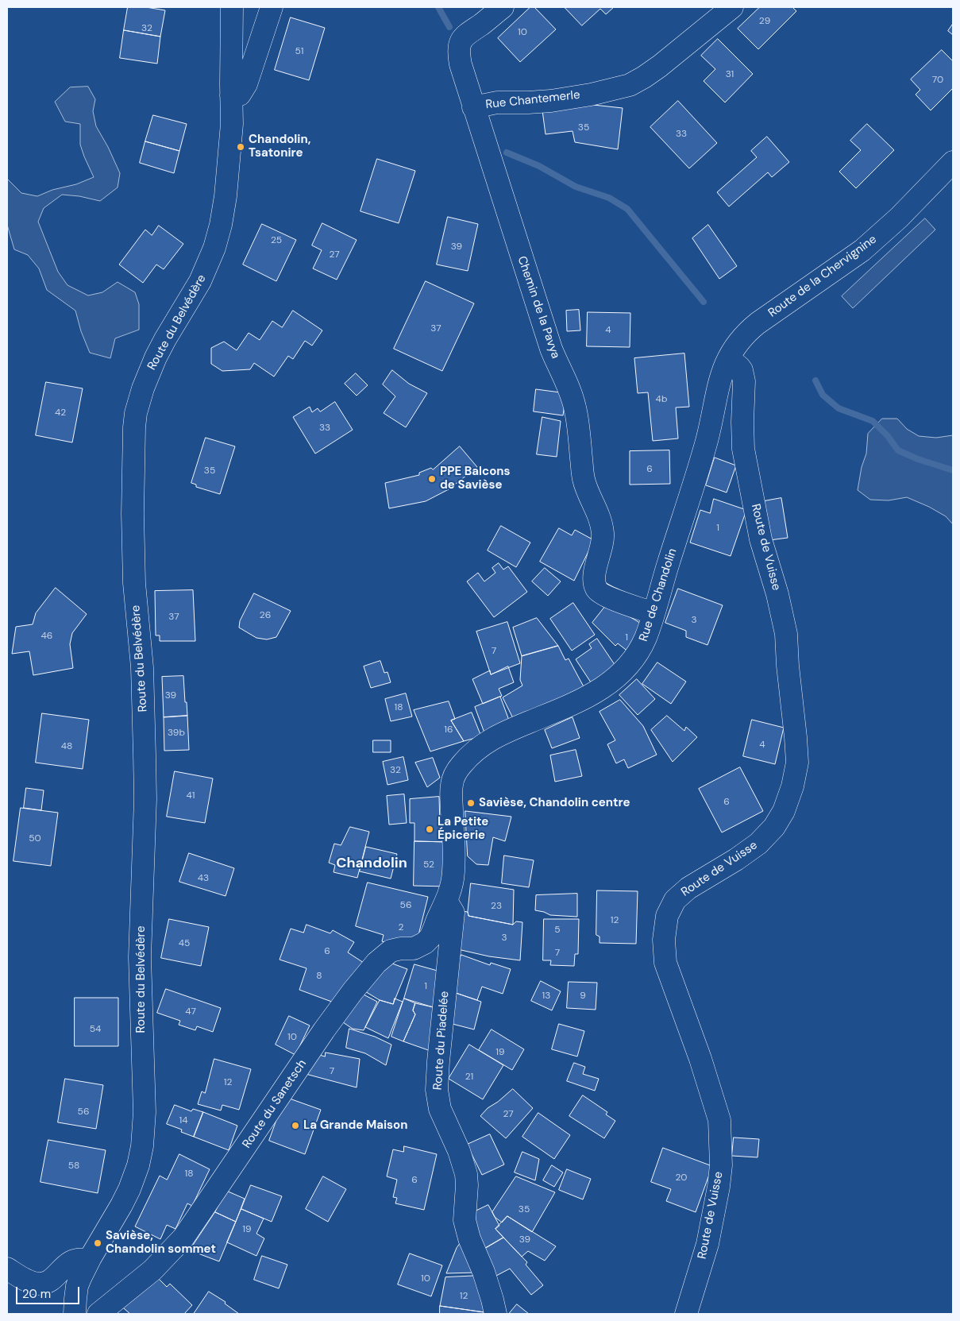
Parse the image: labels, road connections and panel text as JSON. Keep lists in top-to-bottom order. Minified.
{"streets":{"street":["Rue Chantemerle","Route de la Chervignine","Chemin de la Pavya","Route du Belvédère","Route de Vuisse","Rue de Chandolin","Route du Piadelée","Route du Sanetsch"]},"crossings":[["Rue Chantemerle","Chemin de la Pavya"],["Route de la Chervignine","Route de Vuisse"],["Route de la Chervignine","Rue de Chandolin"],["Chemin de la Pavya","Rue de Chandolin"],["Route de Vuisse","Rue de Chandolin"],["Rue de Chandolin","Route du Piadelée"],["Rue de Chandolin","Route du Sanetsch"],["Route du Piadelée","Route du Sanetsch"]],"districts":["Chandolin"],"places":["Chandolin, Tsatonire","PPE Balcons de Savièse","Savièse, Chandolin centre","La Petite Épicerie","La Grande Maison","Savièse, Chandolin sommet"],"house_numbers":["29","32","10","51","31","70","35","33","25","39","27","37","4","4b","42","33","6","35","1","26","37","3","46","1","7","39","18","16","39b","4","48","32","41","6","50","52","43","56","23","12","2","5","3","45","6","7","8","1","13","9","47","54","10","19","7","21","12","56","27","14","58","18","20","6","35","19","39","10","12"],"scale_bar":"20 m"}
